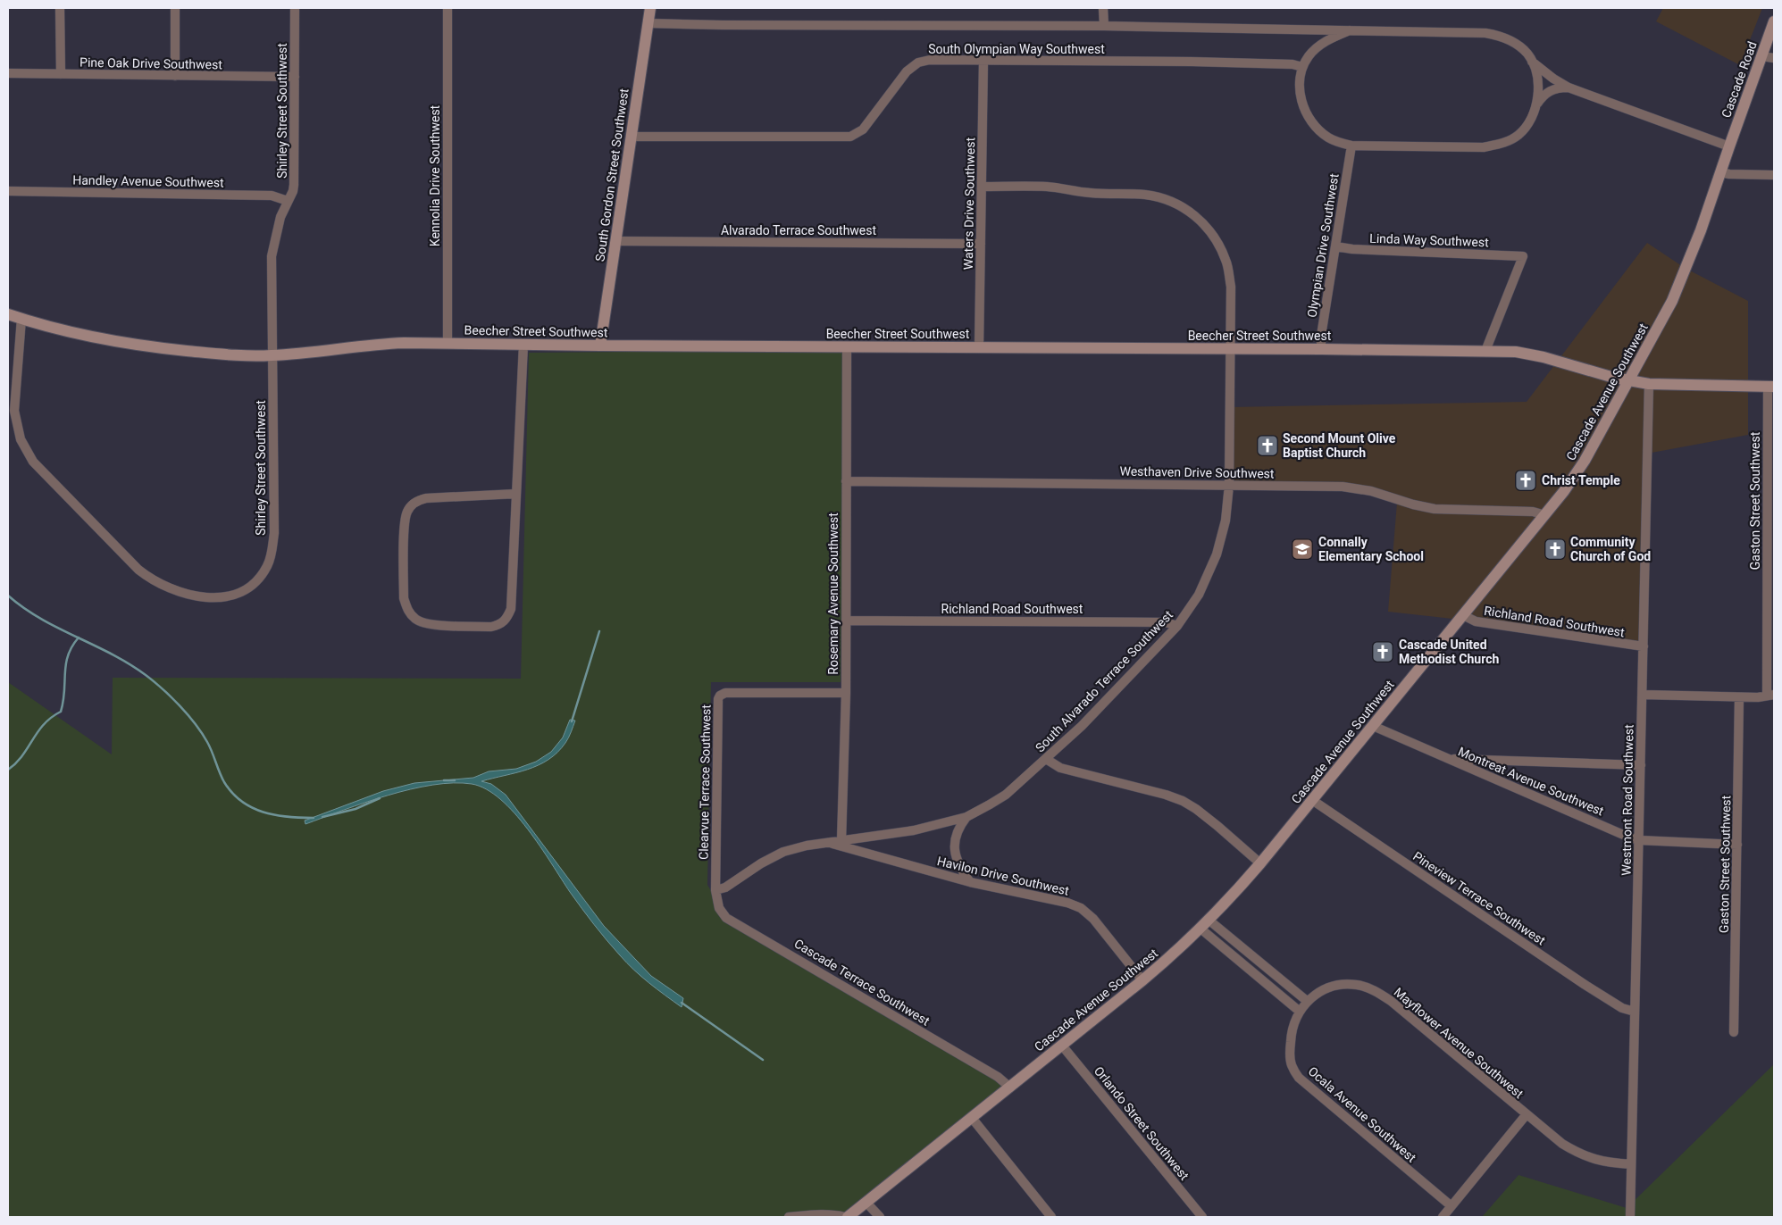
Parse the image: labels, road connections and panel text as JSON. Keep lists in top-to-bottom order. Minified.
{"streets":{"street":["South Olympian Way Southwest","Pine Oak Drive Southwest","Cascade Road","Shirley Street Southwest","South Gordon Street Southwest","Kennolia Drive Southwest","Handley Avenue Southwest","Waters Drive Southwest","Alvarado Terrace Southwest","Linda Way Southwest","Olympian Drive Southwest","Beecher Street Southwest","Cascade Avenue Southwest","Westhaven Drive Southwest","Gaston Street Southwest","Rosemary Avenue Southwest","Richland Road Southwest","South Alvarado Terrace Southwest","Montreat Avenue Southwest","Clearvue Terrace Southwest","Westmont Road Southwest","Havilon Drive Southwest","Pineview Terrace Southwest","Cascade Terrace Southwest","Mayflower Avenue Southwest","Ocala Avenue Southwest","Orlando Street Southwest"]},"crossings":[["South Olympian Way Southwest","South Gordon Street Southwest"],["South Olympian Way Southwest","Waters Drive Southwest"],["Pine Oak Drive Southwest","Shirley Street Southwest"],["Cascade Road","Cascade Avenue Southwest"],["Shirley Street Southwest","Handley Avenue Southwest"],["Shirley Street Southwest","Beecher Street Southwest"],["South Gordon Street Southwest","Alvarado Terrace Southwest"],["South Gordon Street Southwest","Beecher Street Southwest"],["Kennolia Drive Southwest","Beecher Street Southwest"],["Waters Drive Southwest","Alvarado Terrace Southwest"],["Waters Drive Southwest","Beecher Street Southwest"],["Linda Way Southwest","Olympian Drive Southwest"],["Linda Way Southwest","Beecher Street Southwest"],["Olympian Drive Southwest","Beecher Street Southwest"],["Beecher Street Southwest","Cascade Avenue Southwest"],["Beecher Street Southwest","Gaston Street Southwest"],["Beecher Street Southwest","Rosemary Avenue Southwest"],["Beecher Street Southwest","South Alvarado Terrace Southwest"],["Beecher Street Southwest","Westmont Road Southwest"],["Cascade Avenue Southwest","Westhaven Drive Southwest"],["Cascade Avenue Southwest","Richland Road Southwest"],["Cascade Avenue Southwest","Montreat Avenue Southwest"],["Cascade Avenue Southwest","Havilon Drive Southwest"],["Cascade Avenue Southwest","Pineview Terrace Southwest"],["Cascade Avenue Southwest","Cascade Terrace Southwest"],["Cascade Avenue Southwest","Orlando Street Southwest"],["Westhaven Drive Southwest","Rosemary Avenue Southwest"],["Westhaven Drive Southwest","South Alvarado Terrace Southwest"],["Gaston Street Southwest","Montreat Avenue Southwest"],["Rosemary Avenue Southwest","Richland Road Southwest"],["Rosemary Avenue Southwest","South Alvarado Terrace Southwest"],["Rosemary Avenue Southwest","Clearvue Terrace Southwest"],["Richland Road Southwest","South Alvarado Terrace Southwest"],["Richland Road Southwest","Westmont Road Southwest"],["South Alvarado Terrace Southwest","Clearvue Terrace Southwest"],["South Alvarado Terrace Southwest","Havilon Drive Southwest"],["South Alvarado Terrace Southwest","Cascade Terrace Southwest"],["Montreat Avenue Southwest","Westmont Road Southwest"],["Clearvue Terrace Southwest","Cascade Terrace Southwest"],["Westmont Road Southwest","Pineview Terrace Southwest"],["Westmont Road Southwest","Mayflower Avenue Southwest"],["Mayflower Avenue Southwest","Ocala Avenue Southwest"]],"places":{"church":["Second Mount Olive Baptist Church","Christ Temple","Community Church of God","Cascade United Methodist Church"],"school or university":["Connally Elementary School"]}}
